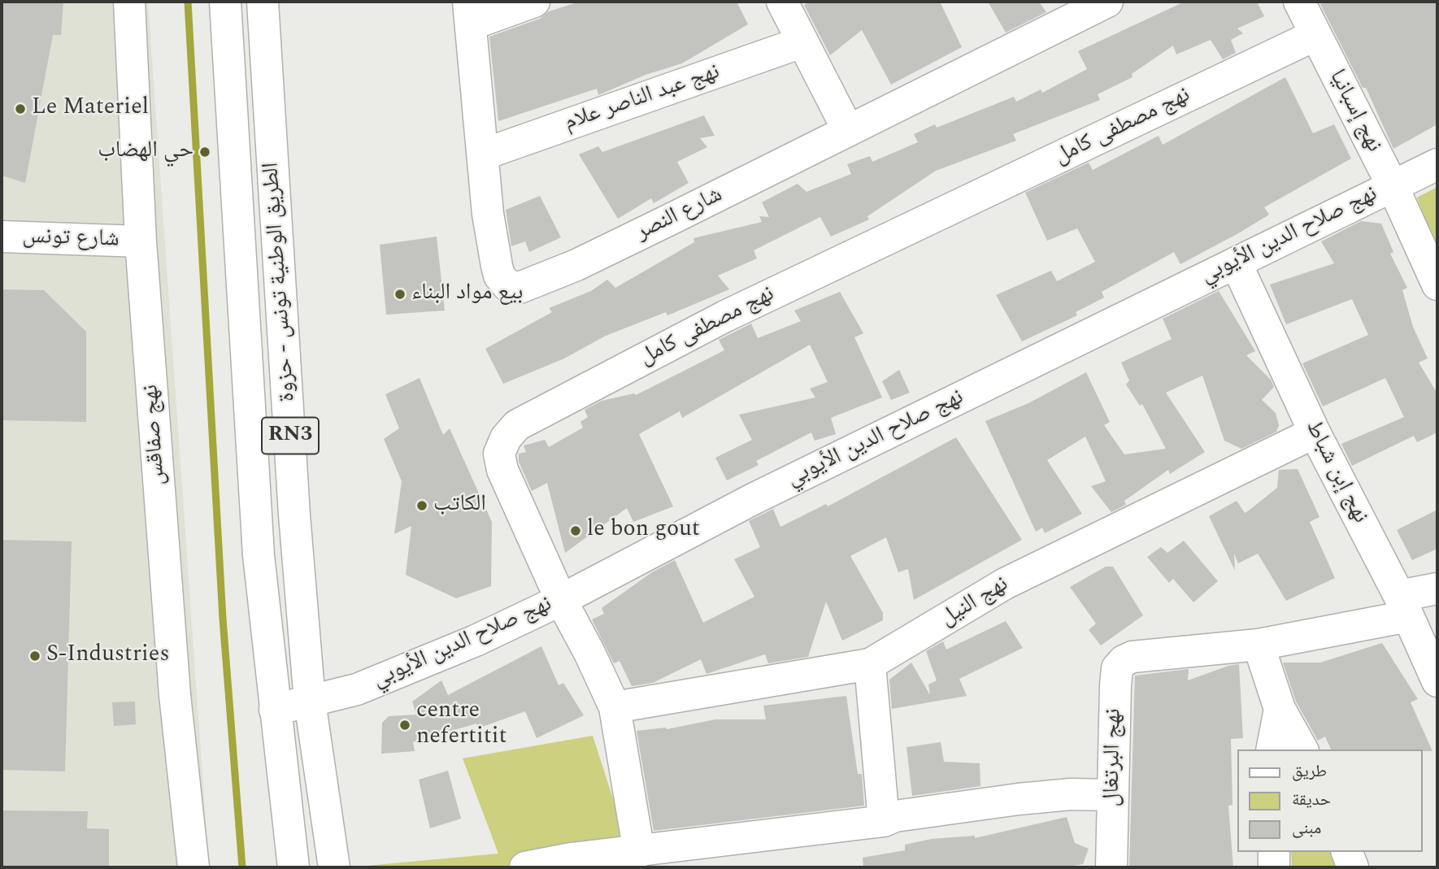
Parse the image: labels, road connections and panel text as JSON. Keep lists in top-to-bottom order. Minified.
{"streets":{"street":["نهج عبد الناصر علام","نهج إسبانيا","نهج مصطفى كامل","شارع النصر","نهج صلاح الدين الأيوبي","شارع تونس","الطريق الوطنية تونس - حزوة","نهج صفاقس","RN3","نهج إبن شباط","نهج النيل","نهج البرتغال"]},"crossings":[["نهج عبد الناصر علام","شارع النصر"],["نهج إسبانيا","نهج مصطفى كامل"],["نهج إسبانيا","نهج صلاح الدين الأيوبي"],["نهج مصطفى كامل","نهج صلاح الدين الأيوبي"],["نهج مصطفى كامل","نهج النيل"],["نهج صلاح الدين الأيوبي","الطريق الوطنية تونس - حزوة"],["نهج صلاح الدين الأيوبي","نهج إبن شباط"],["شارع تونس","نهج صفاقس"],["نهج إبن شباط","نهج النيل"]],"places":["Le Materiel","حي الهضاب","بيع مواد البناء","الكاتب","le bon gout","S-Industries","centre nefertitit"],"legend":["طريق","حديقة","مبنى"]}
